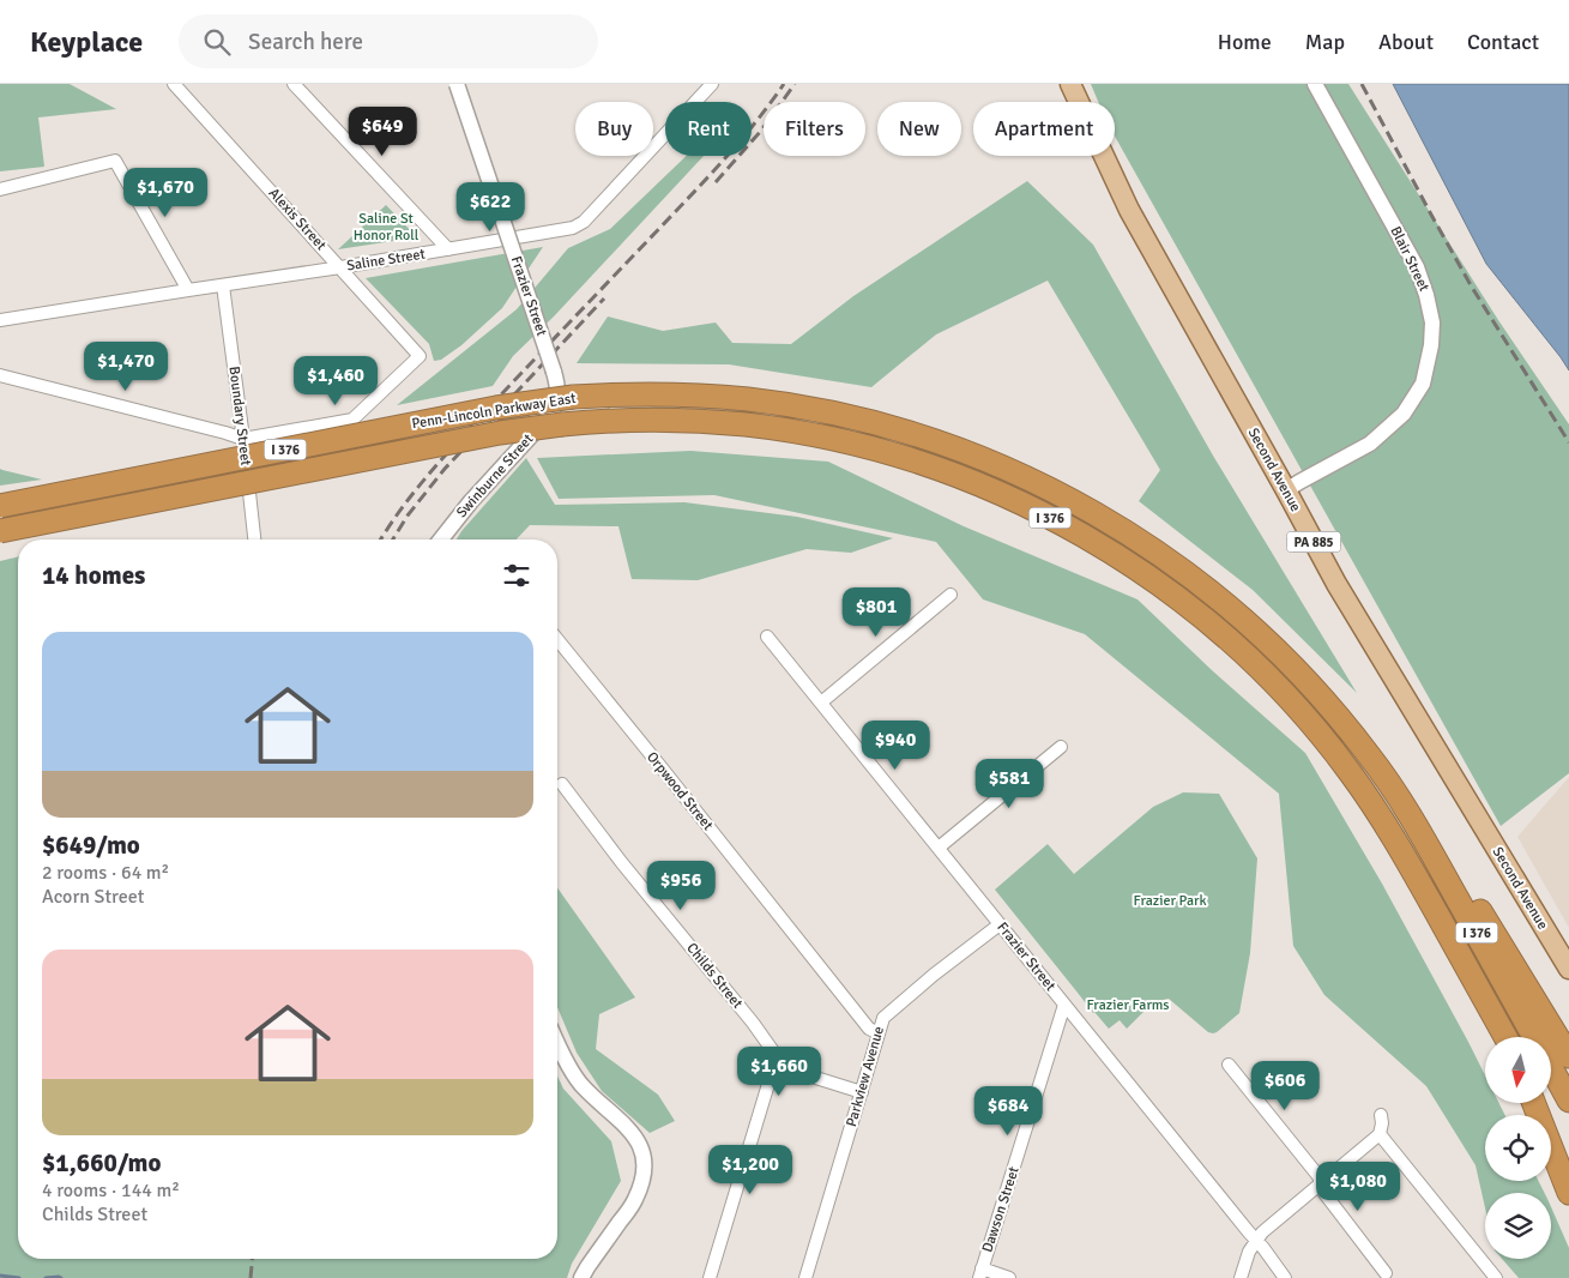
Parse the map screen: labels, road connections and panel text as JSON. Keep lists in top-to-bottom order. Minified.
{"streets":{"highway":["Penn-Lincoln Parkway East","I 376"],"main road":["Second Avenue","PA 885"],"street":["Alexis Street","Blair Street","Saline Street","Frazier Street","Boundary Street","Swinburne Street","Orpwood Street","Childs Street","Parkview Avenue","Dawson Street"]},"crossings":[["Alexis Street","Saline Street"],["Alexis Street","Boundary Street"],["Blair Street","Second Avenue"],["Saline Street","Boundary Street"],["Frazier Street","Swinburne Street"],["Frazier Street","Parkview Avenue"],["Frazier Street","Dawson Street"],["Orpwood Street","Parkview Avenue"],["Childs Street","Parkview Avenue"]],"parks":["Saline St Honor Roll","Frazier Park","Frazier Farms"],"north":"bottom","page":{"header":"Keyplace","search":"Search here","nav":["Home","Map","About","Contact"],"chip":["Buy","Rent","Filters","New","Apartment"],"price":["$649","$1,670","$622","$1,470","$1,460","$801","$940","$581","$956","$1,660","$606","$684","$1,200","$1,080"],"heading":"14 homes","list":[{"name":"$649/mo","note":"2 rooms · 64 m² · Acorn Street"},{"name":"$1,660/mo","note":"4 rooms · 144 m² · Childs Street"}]}}
